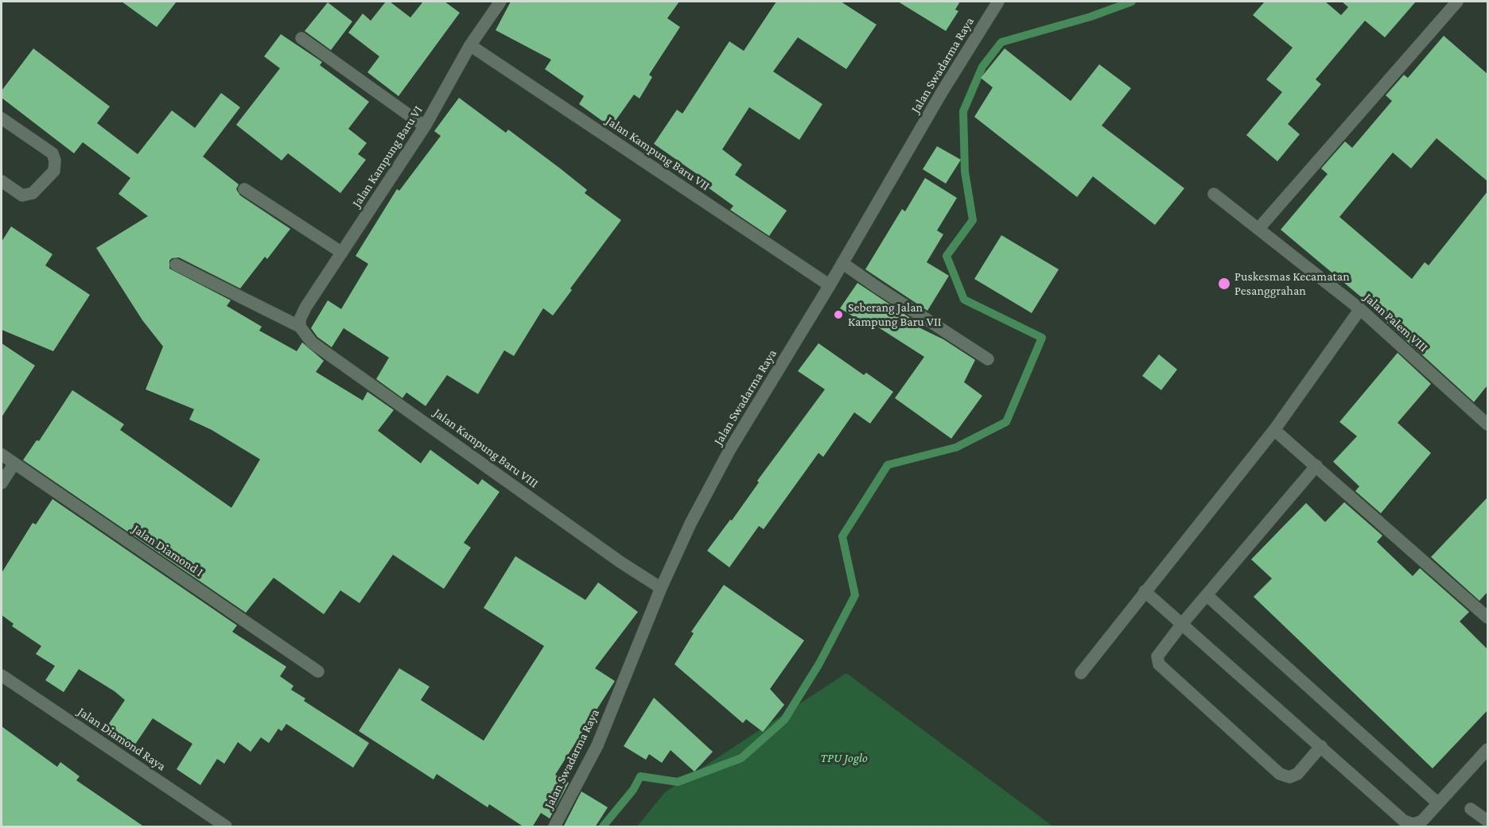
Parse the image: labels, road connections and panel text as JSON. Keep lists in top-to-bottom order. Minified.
{"streets":{"street":["Jalan Swadarma Raya","Jalan Kampung Baru VII","Jalan Kampung Baru VI","Jalan Palem VIII","Jalan Kampung Baru VIII","Jalan Diamond I","Jalan Diamond Raya"]},"crossings":[["Jalan Swadarma Raya","Jalan Kampung Baru VII"],["Jalan Swadarma Raya","Jalan Kampung Baru VIII"],["Jalan Kampung Baru VII","Jalan Kampung Baru VI"],["Jalan Kampung Baru VI","Jalan Kampung Baru VIII"]],"parks":["TPU Joglo"],"places":["Puskesmas Kecamatan Pesanggrahan","Seberang Jalan Kampung Baru VII"]}
